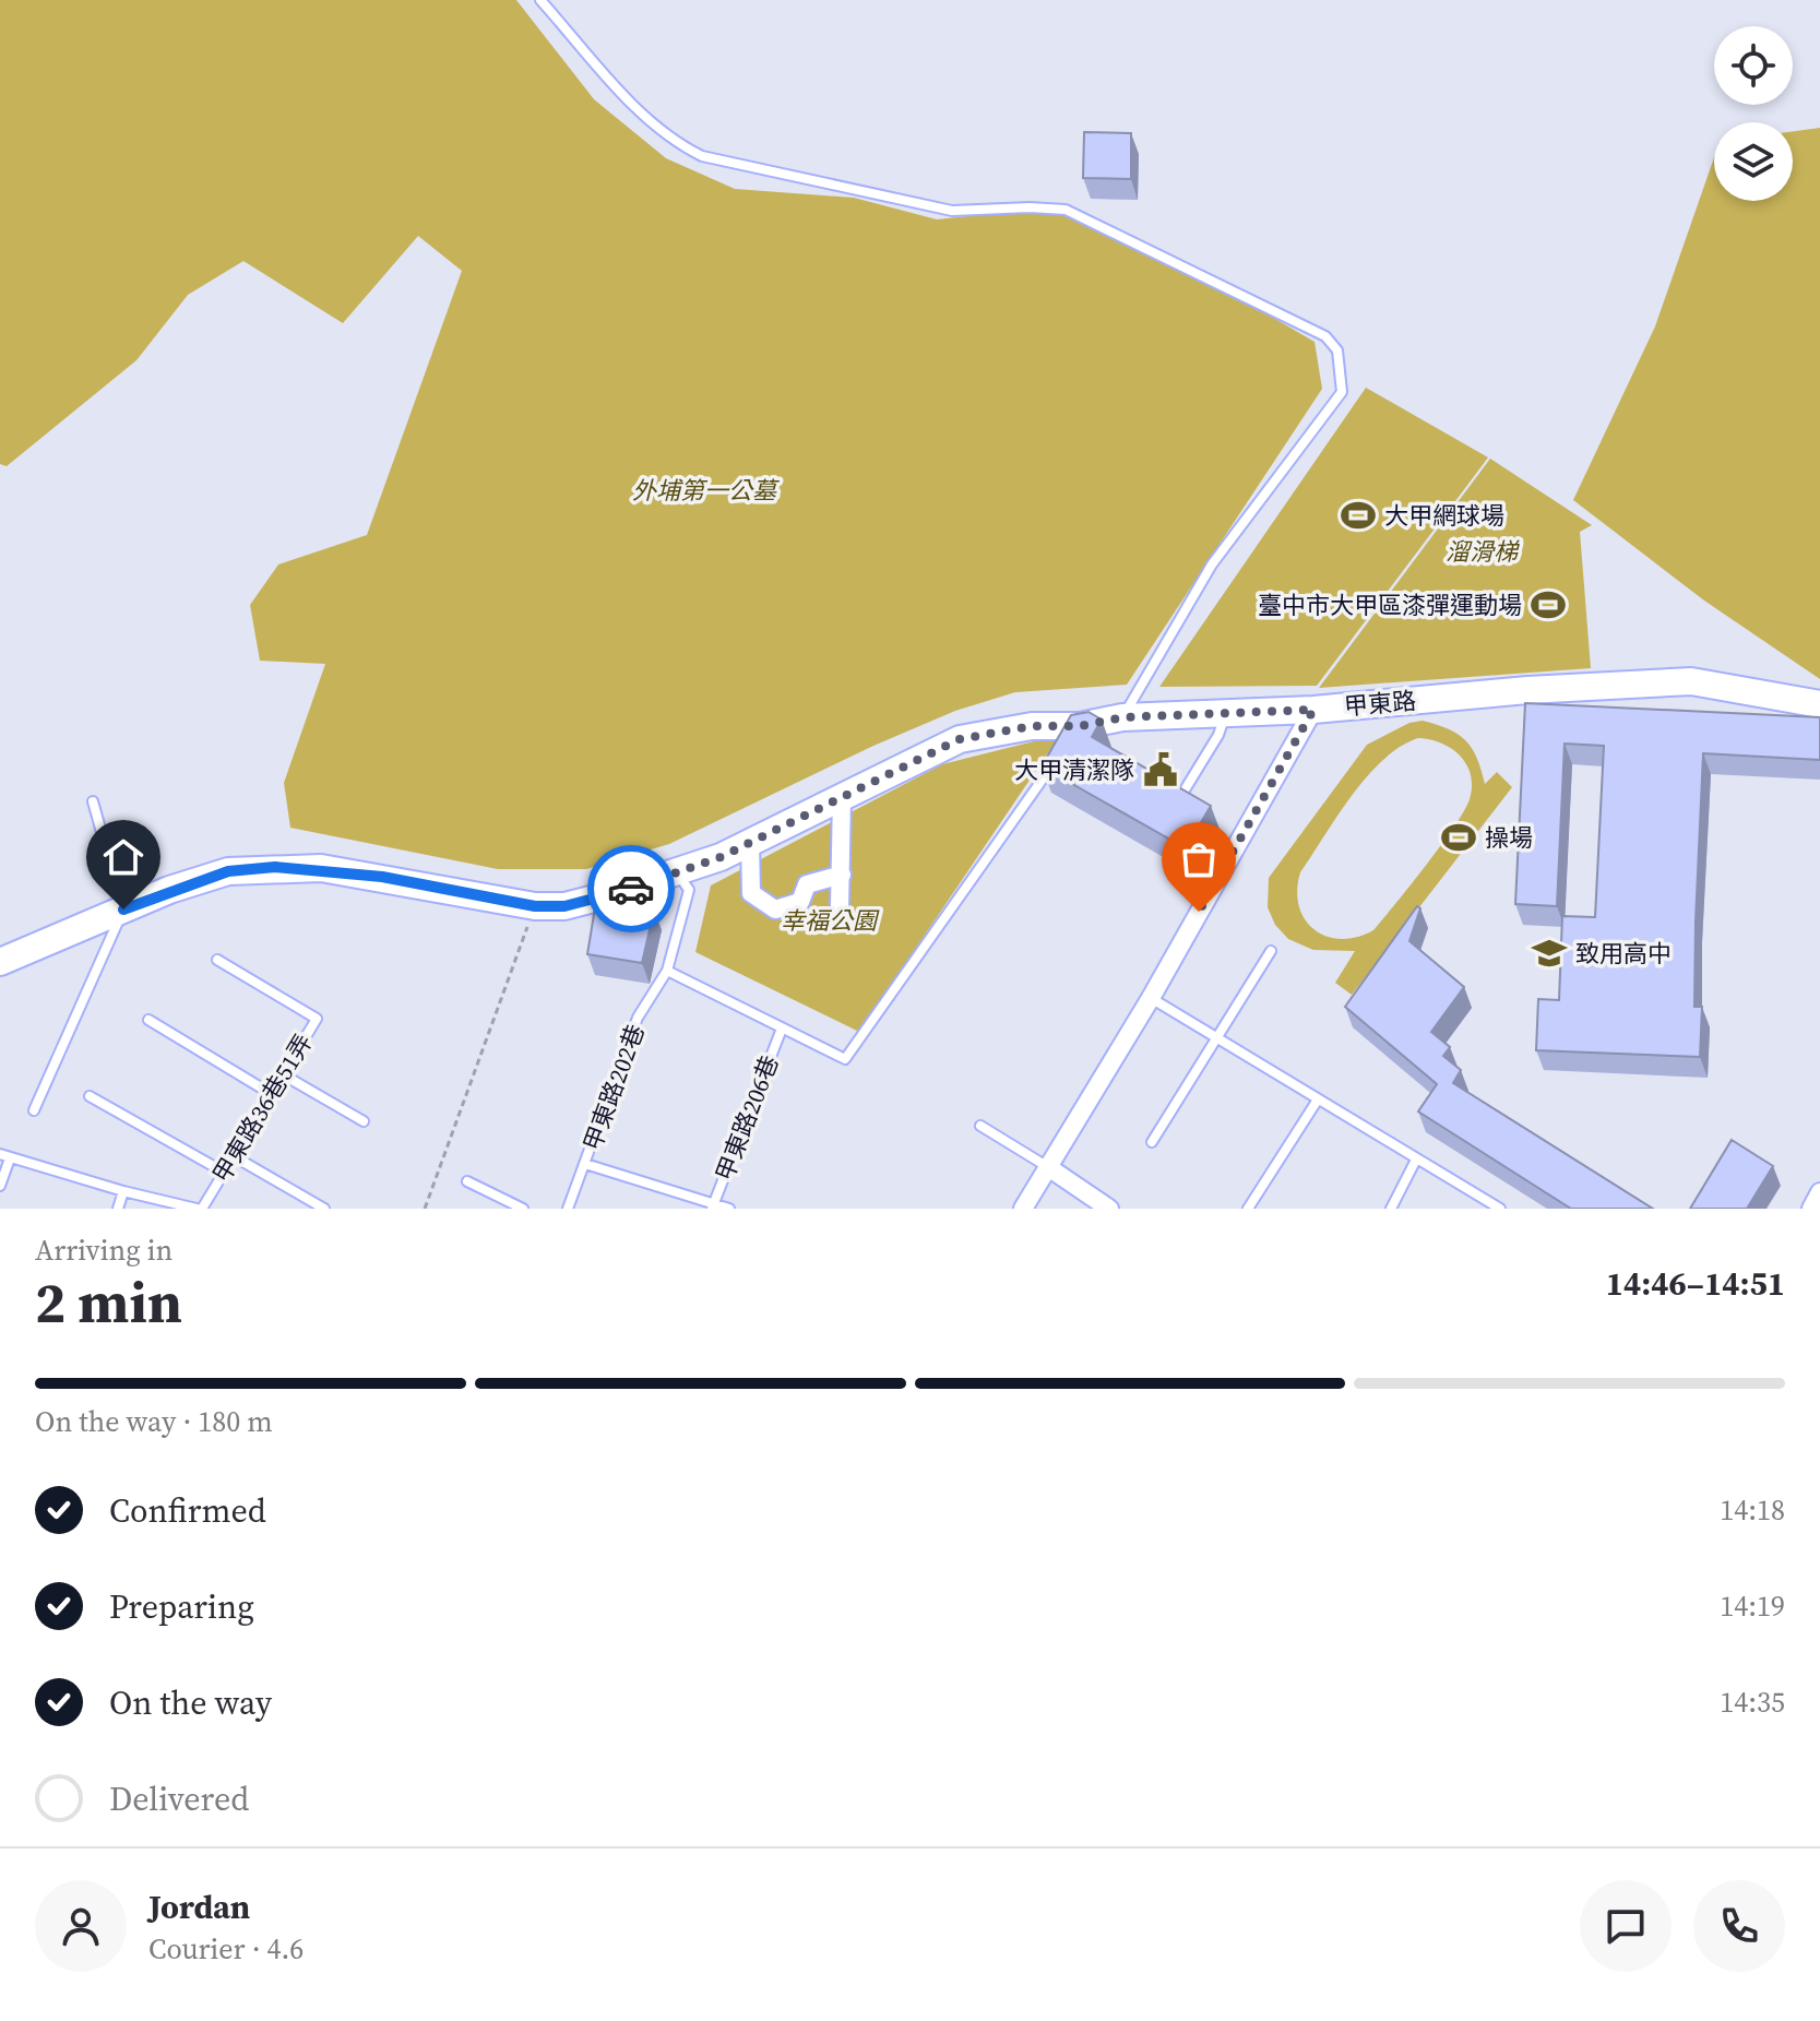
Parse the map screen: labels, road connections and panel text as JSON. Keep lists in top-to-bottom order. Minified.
{"streets":{"street":["甲東路"],"lane":["甲東路202巷","甲東路36巷51弄","甲東路206巷"]},"crossings":[["甲東路","甲東路202巷"]],"parks":["外埔第一公墓","溜滑梯","幸福公園"],"places":{"sports":["大甲網球場","臺中市大甲區漆彈運動場","操場"],"public building":["大甲清潔隊"],"school or university":["致用高中"]},"page":{"heading":["2 min","Arriving in","14:46–14:51"],"panel":["Jordan","Courier · 4.6"],"bar":"On the way · 180 m","list":[["Confirmed","14:18"],["Preparing","14:19"],["On the way","14:35"],"Delivered"]}}
